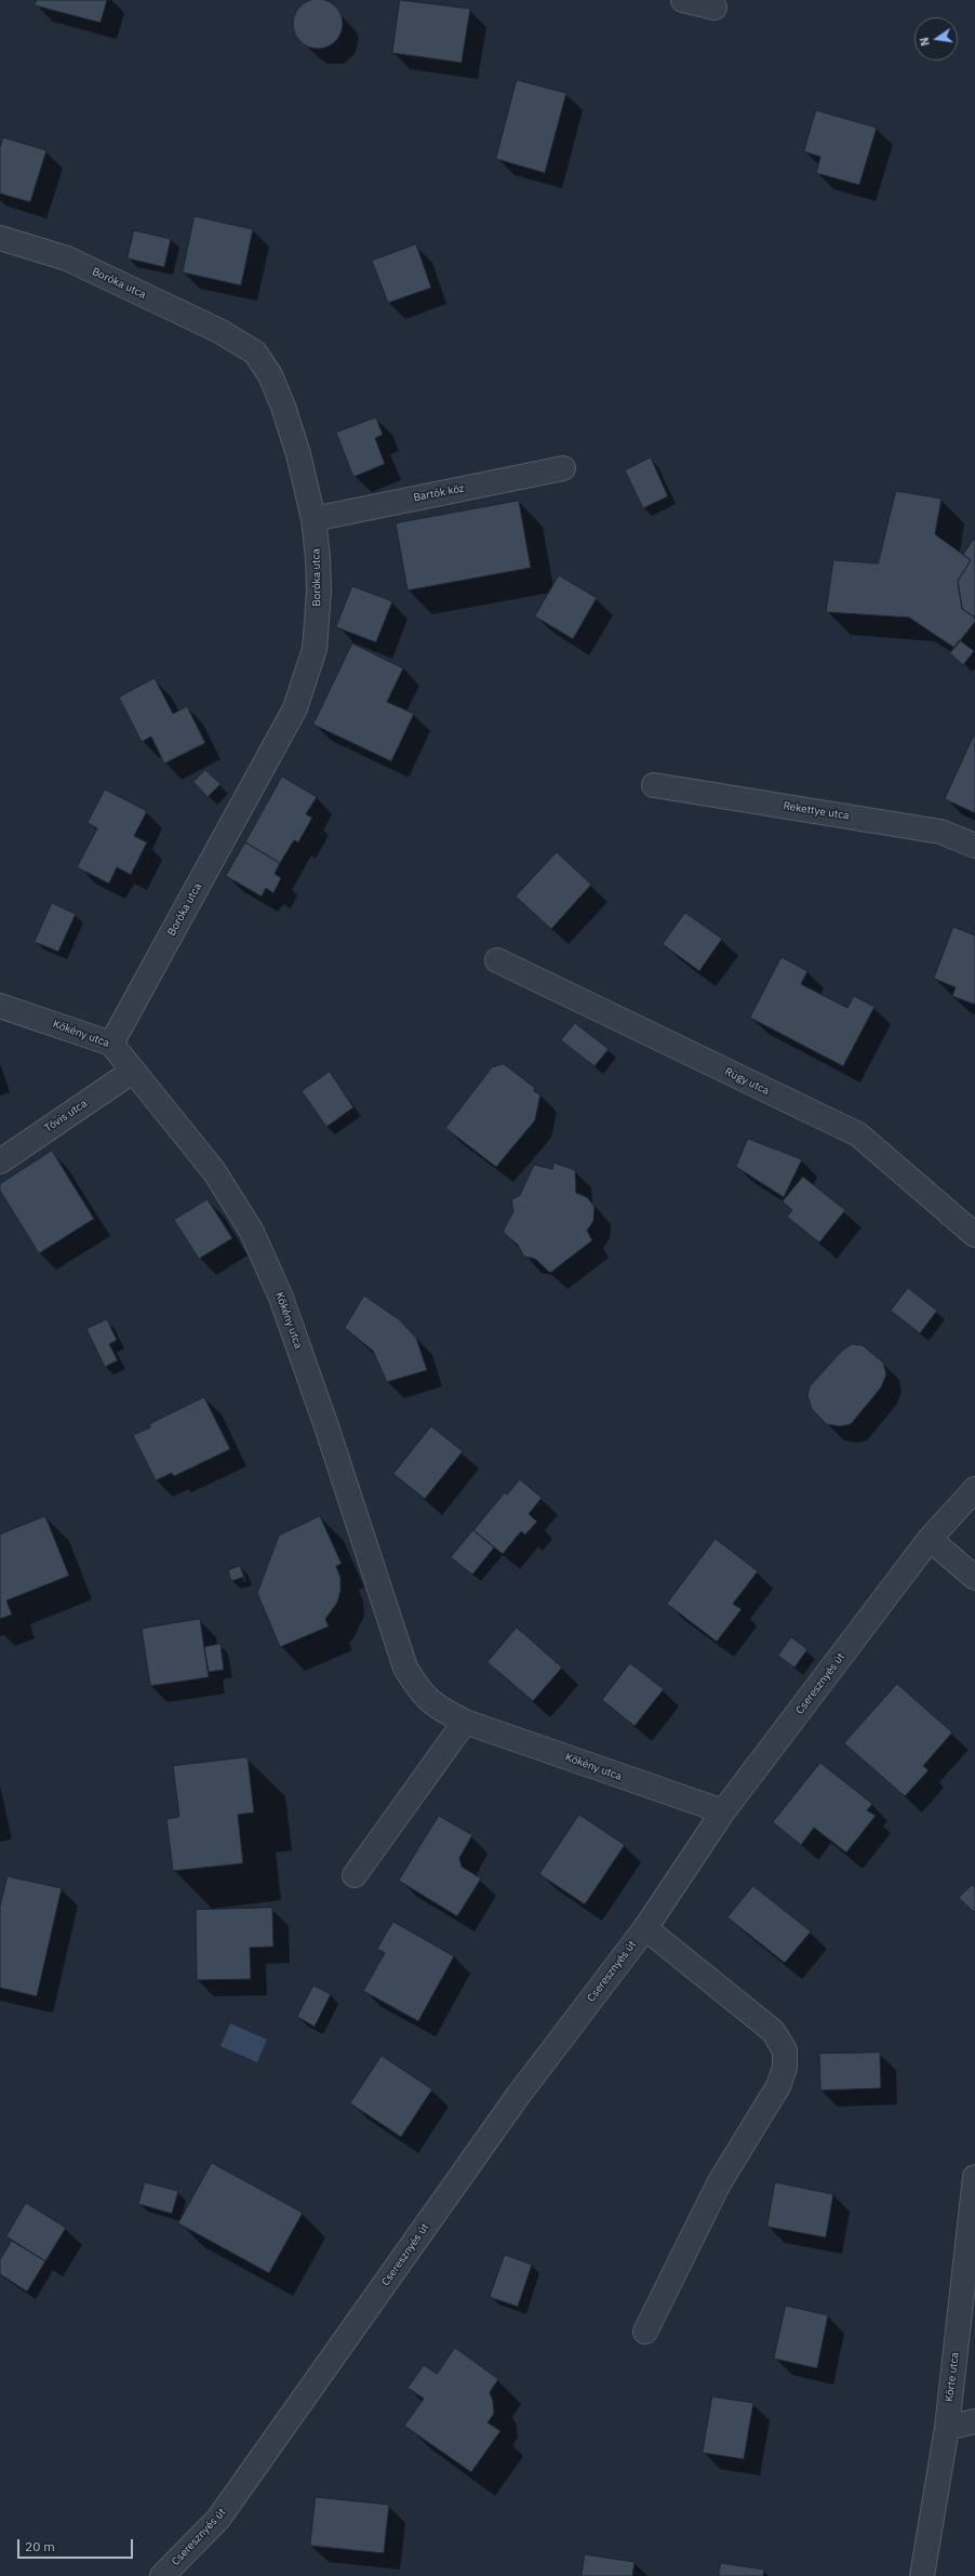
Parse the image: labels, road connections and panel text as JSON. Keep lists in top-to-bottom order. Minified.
{"streets":{"street":["Boróka utca","Bartók köz","Rekettye utca","Kökény utca","Rügy utca","Tövis utca","Cseresznyés út","Körte utca"]},"crossings":[["Boróka utca","Bartók köz"],["Boróka utca","Kökény utca"],["Kökény utca","Tövis utca"],["Kökény utca","Cseresznyés út"]],"scale_bar":"20 m","north":"left"}
